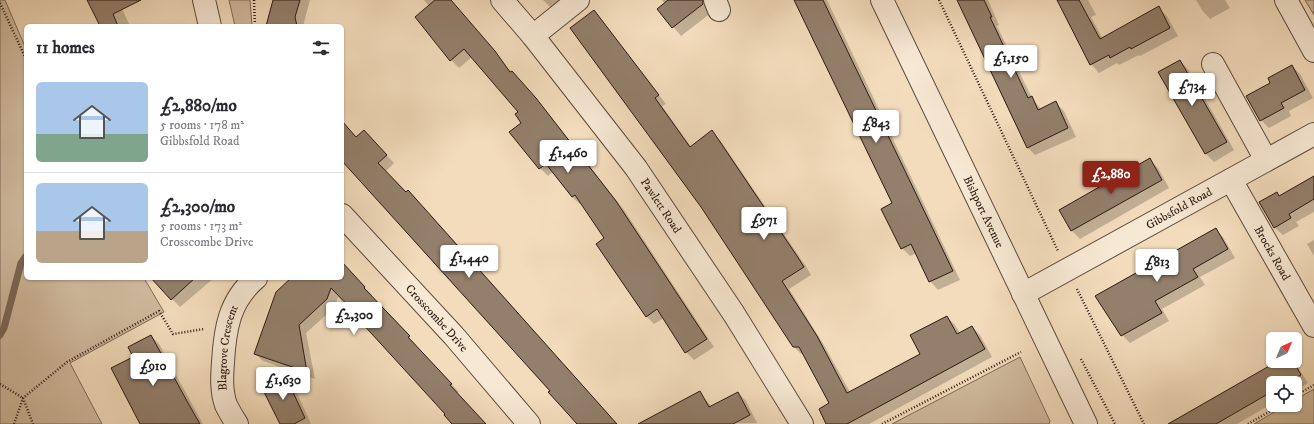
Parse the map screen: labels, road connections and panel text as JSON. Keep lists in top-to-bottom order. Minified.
{"streets":{"street":["Pawlett Road","Gibbsfold Road","Bishport Avenue","Brocks Road","Crosscombe Drive","Blagrove Crescent"]},"crossings":[["Gibbsfold Road","Bishport Avenue"],["Gibbsfold Road","Brocks Road"]],"north":"top right","page":{"heading":"11 homes","price":["£1,150","£734","£843","£1,460","£2,880","£971","£1,440","£813","£2,300","£910","£1,630"],"list":[{"name":"£2,880/mo","note":"5 rooms · 178 m² · Gibbsfold Road"},{"name":"£2,300/mo","note":"5 rooms · 173 m² · Crosscombe Drive"}]}}
